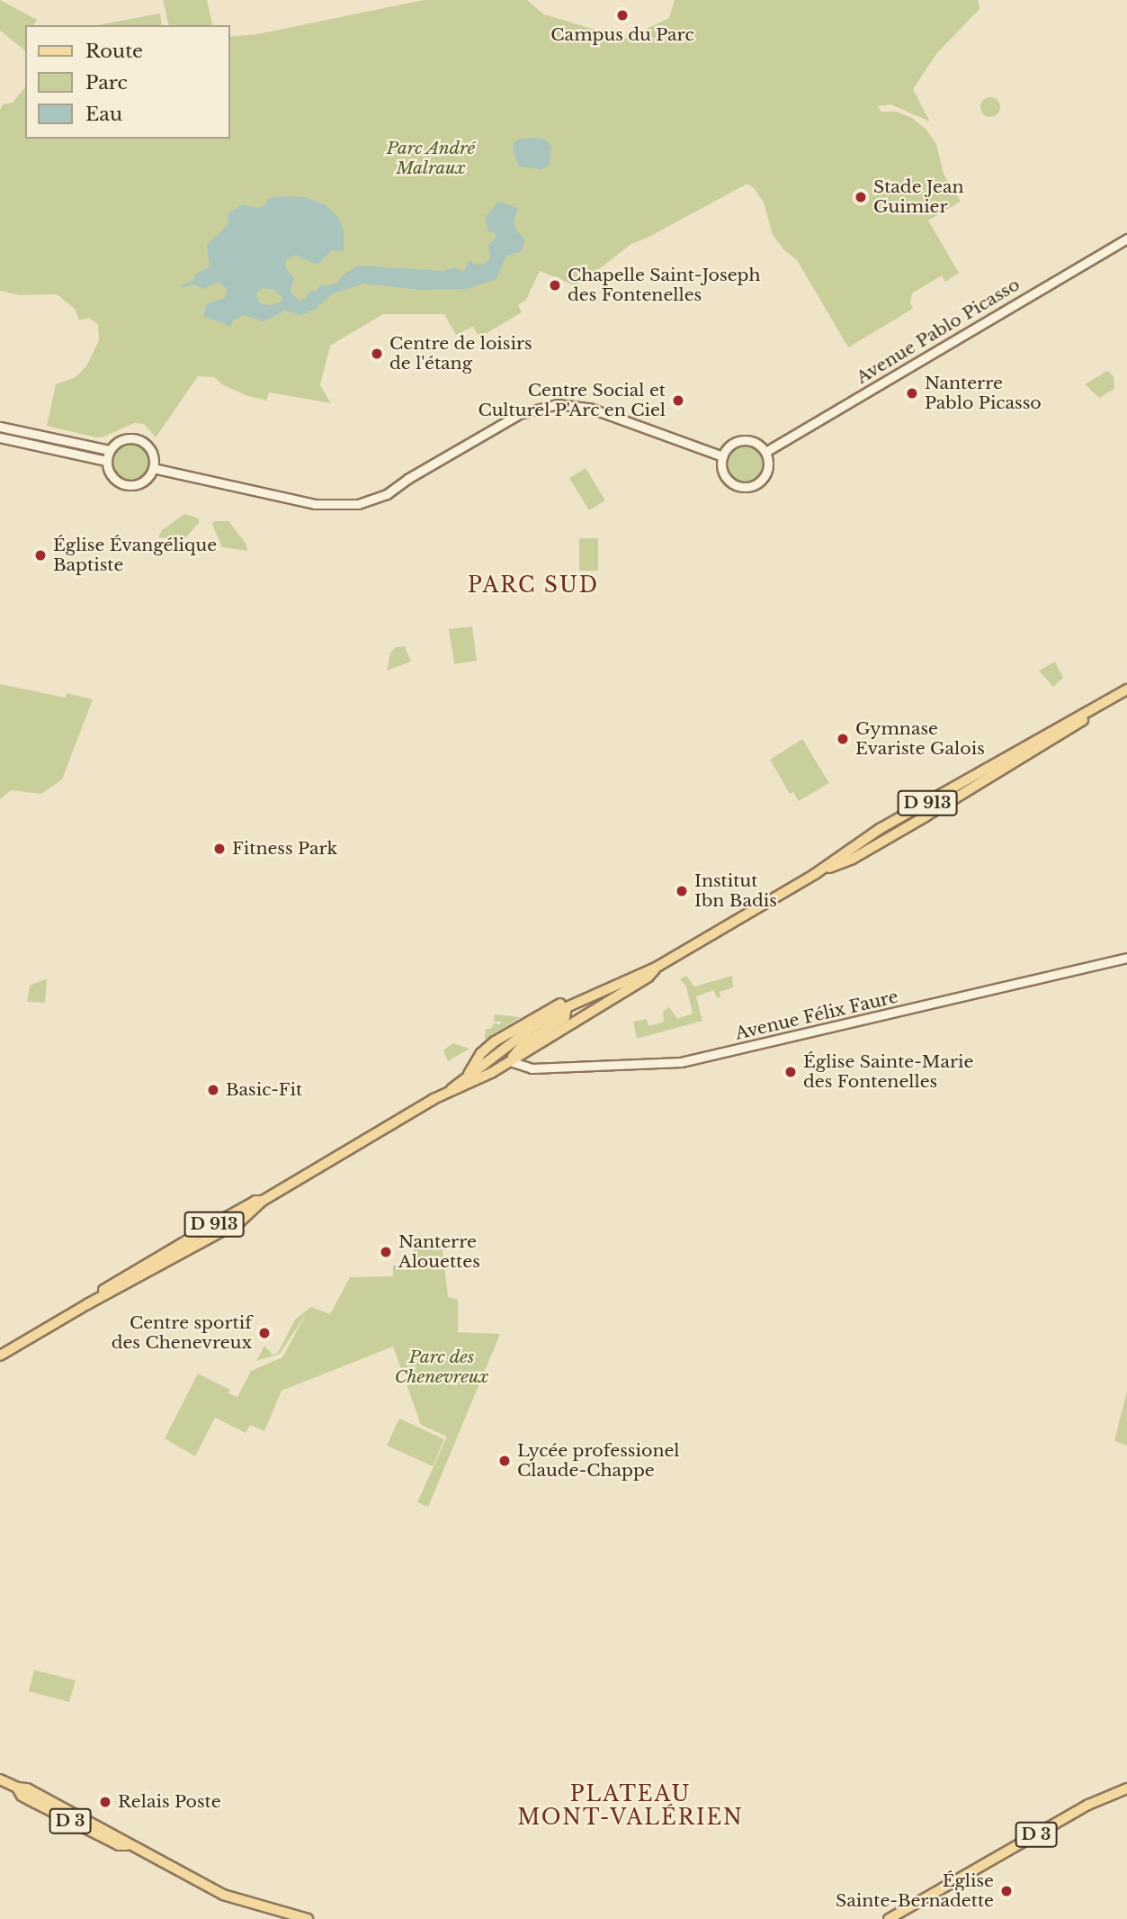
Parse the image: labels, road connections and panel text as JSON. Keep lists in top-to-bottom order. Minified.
{"streets":{"main road":["D 913","D 3"],"street":["Avenue Pablo Picasso","Avenue Félix Faure"]},"crossings":[["D 913","Avenue Félix Faure"]],"districts":["PARC SUD","PLATEAU MONT-VALÉRIEN"],"parks":["Parc André Malraux","Parc des Chenevreux"],"places":["Campus du Parc","Stade Jean Guimier","Chapelle Saint-Joseph des Fontenelles","Centre de loisirs de l'étang","Nanterre Pablo Picasso","Centre Social et Culturel P'Arc en Ciel","Église Évangélique Baptiste","Gymnase Evariste Galois","Fitness Park","Institut Ibn Badis","Église Sainte-Marie des Fontenelles","Basic-Fit","Nanterre Alouettes","Centre sportif des Chenevreux","Lycée professionel Claude-Chappe","Relais Poste","Église Sainte-Bernadette"],"legend":["Route","Parc","Eau"]}
